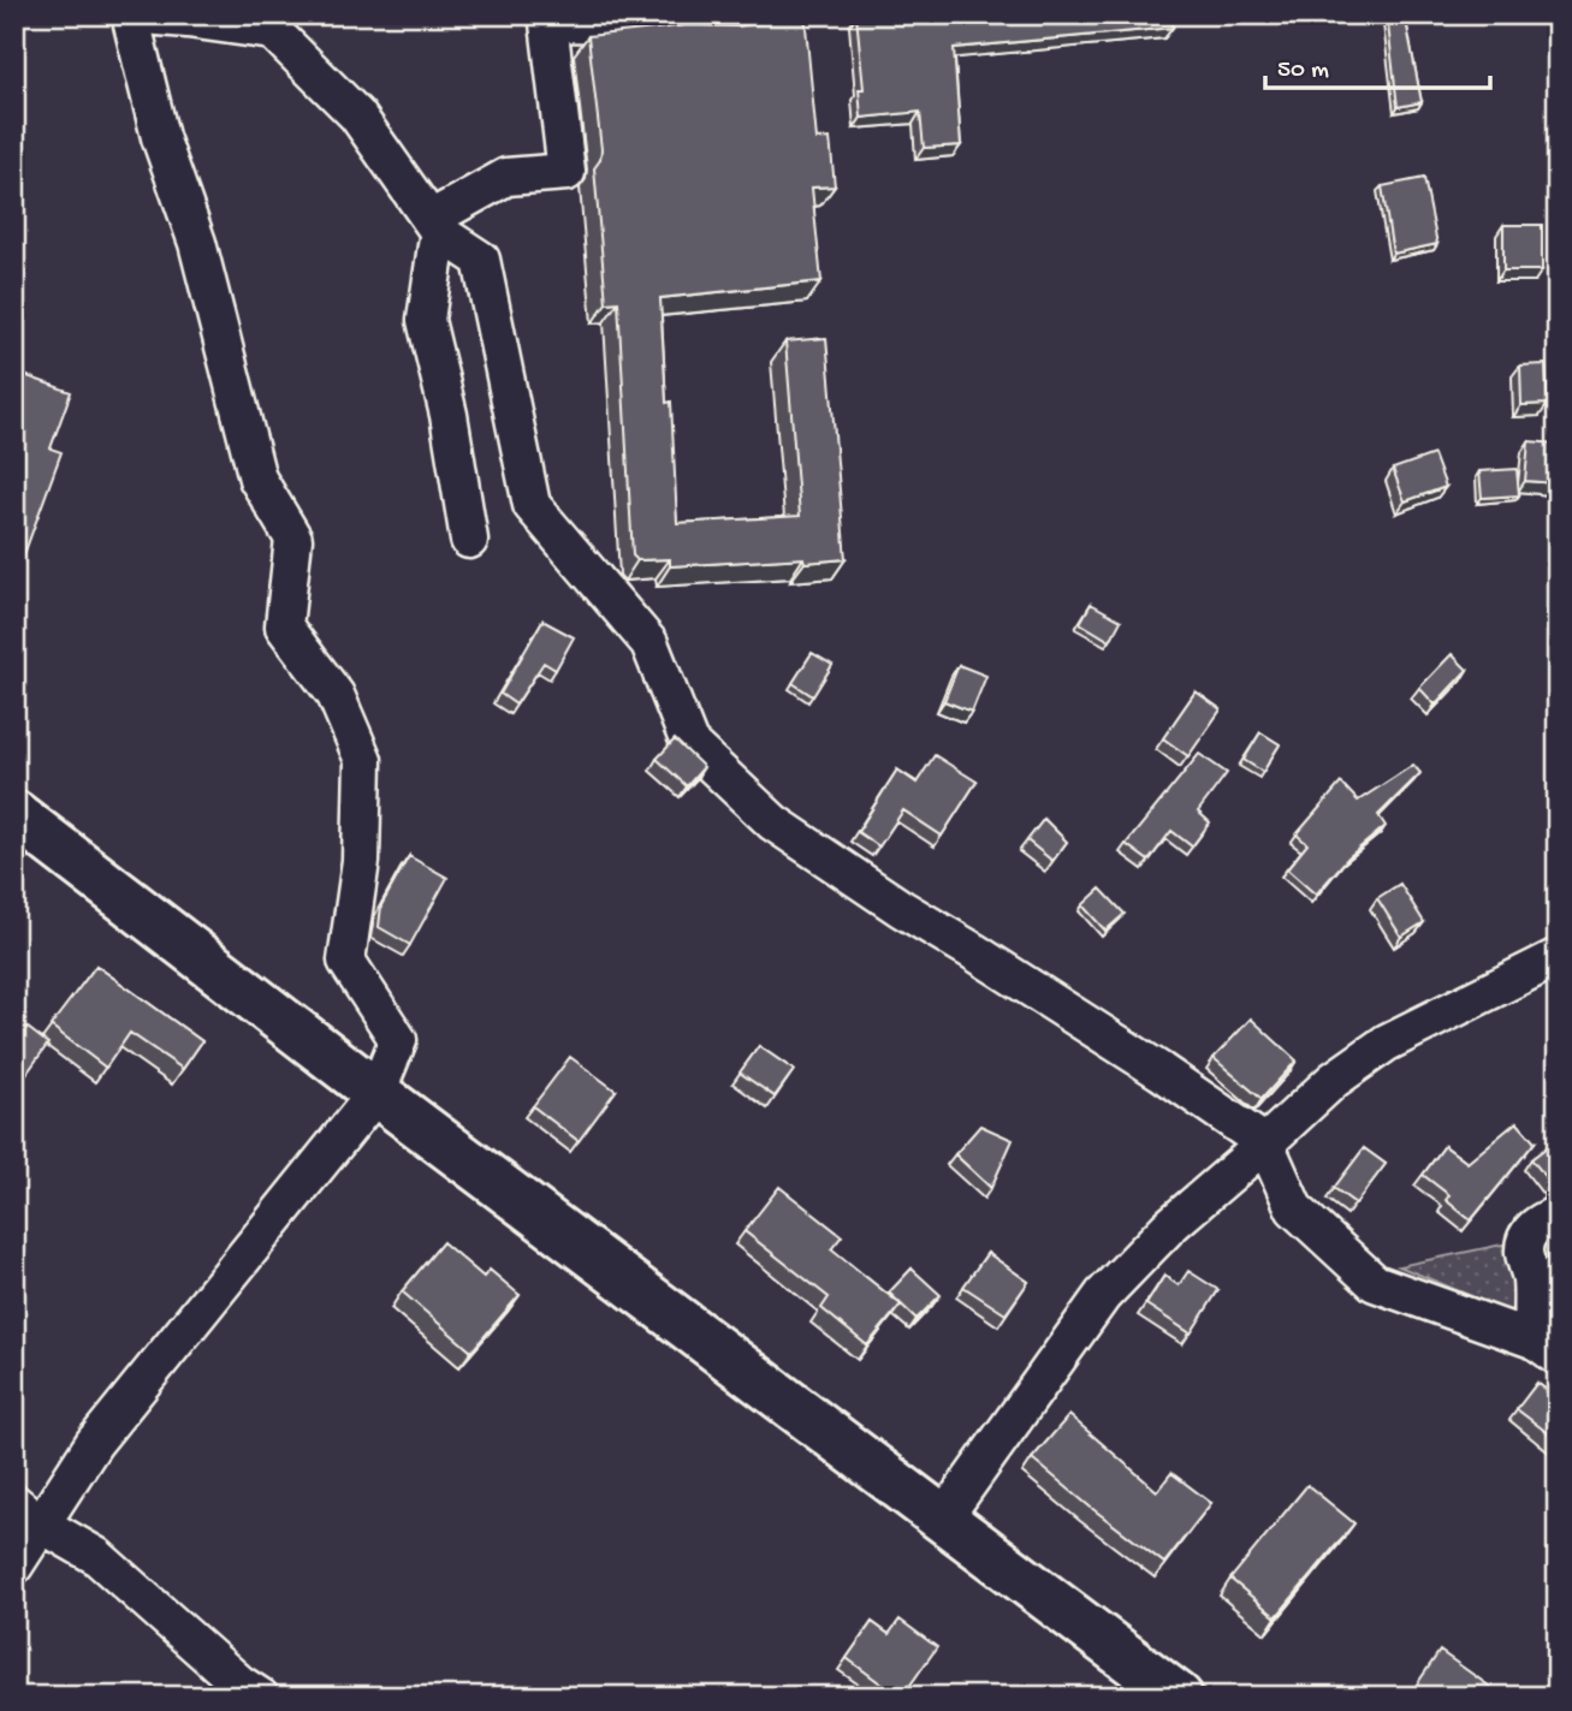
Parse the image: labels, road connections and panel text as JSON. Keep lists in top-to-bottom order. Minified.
{"scale_bar":"50 m"}
